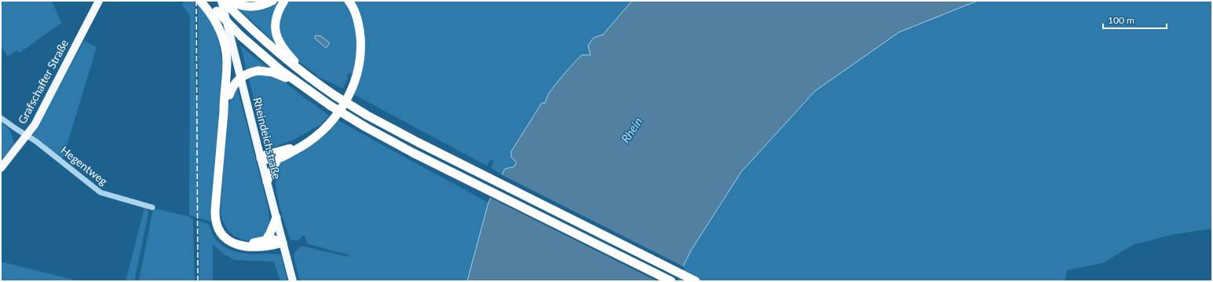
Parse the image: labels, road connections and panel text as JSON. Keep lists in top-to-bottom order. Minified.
{"streets":{"main road":["Grafschafter Straße","Rheindeichstraße"],"street":["Hegentweg"]},"crossings":[["Grafschafter Straße","Hegentweg"]],"water":["Rhein"],"scale_bar":"100 m"}
